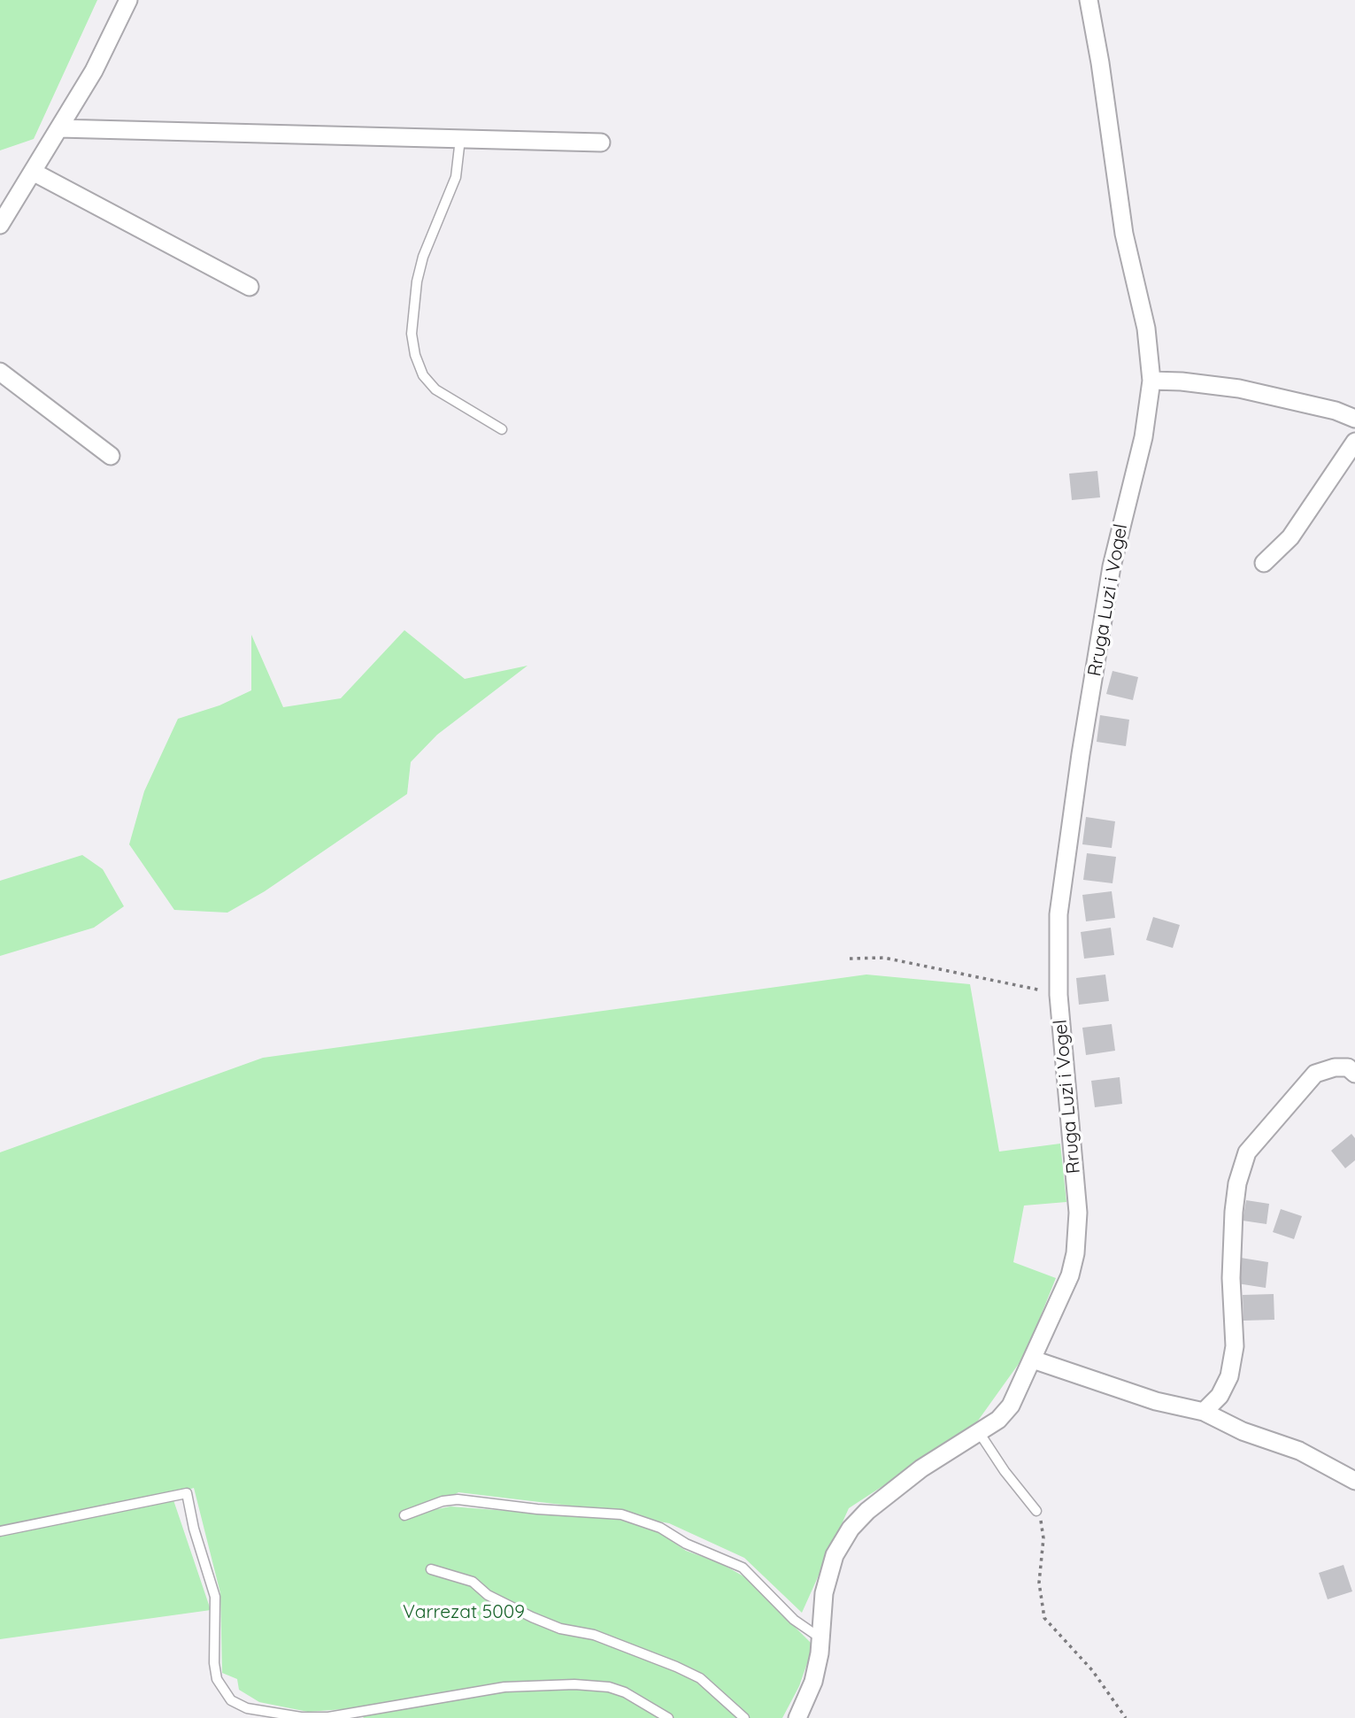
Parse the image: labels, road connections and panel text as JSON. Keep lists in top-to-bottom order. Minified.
{"streets":{"street":["Rruga Luzi i Vogel"]},"parks":["Varrezat 5009"]}
